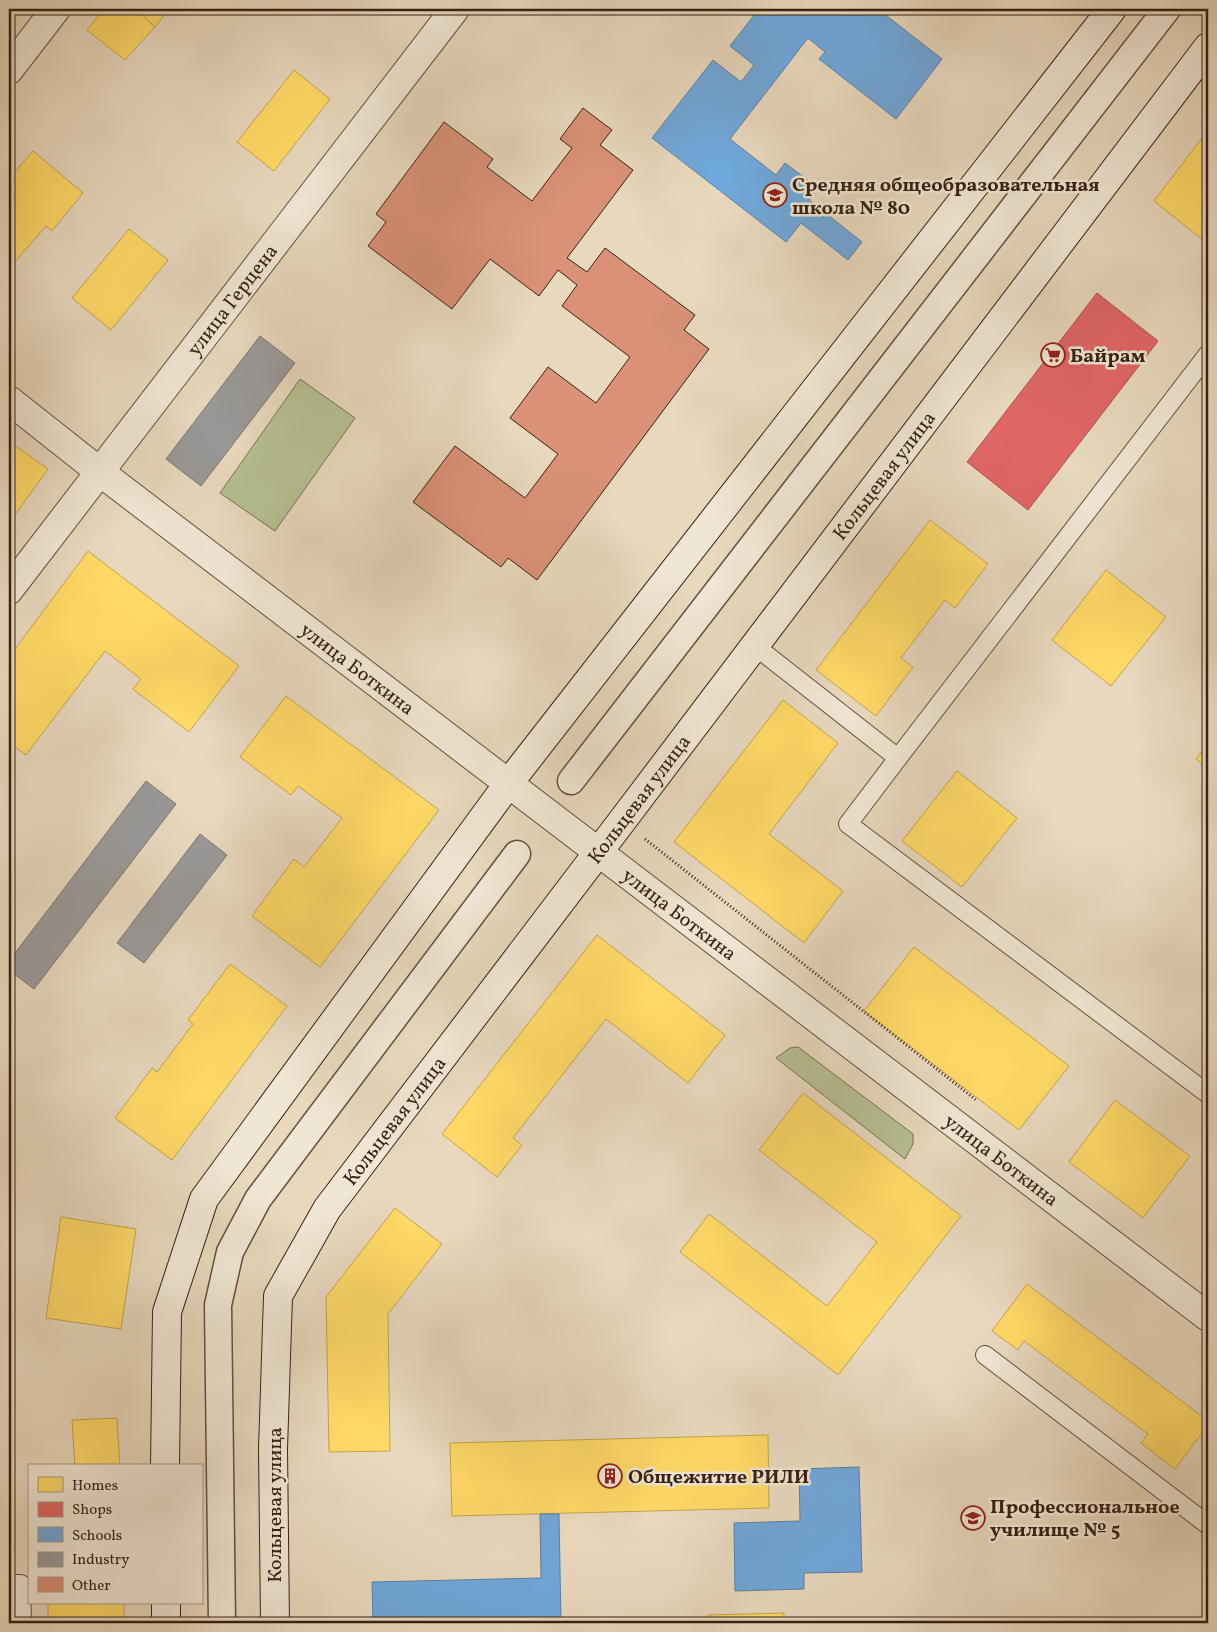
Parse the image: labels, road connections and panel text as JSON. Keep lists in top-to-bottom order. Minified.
{"streets":{"main road":["улица Герцена","Кольцевая улица","улица Боткина"]},"crossings":[["улица Герцена","улица Боткина"],["Кольцевая улица","улица Боткина"]],"places":{"school or university":["Средняя общеобразовательная школа № 80","Профессиональное училище № 5"],"supermarket":["Байрам"],"building":["Общежитие РИЛИ"]},"legend":["Homes","Shops","Schools","Industry","Other"]}
